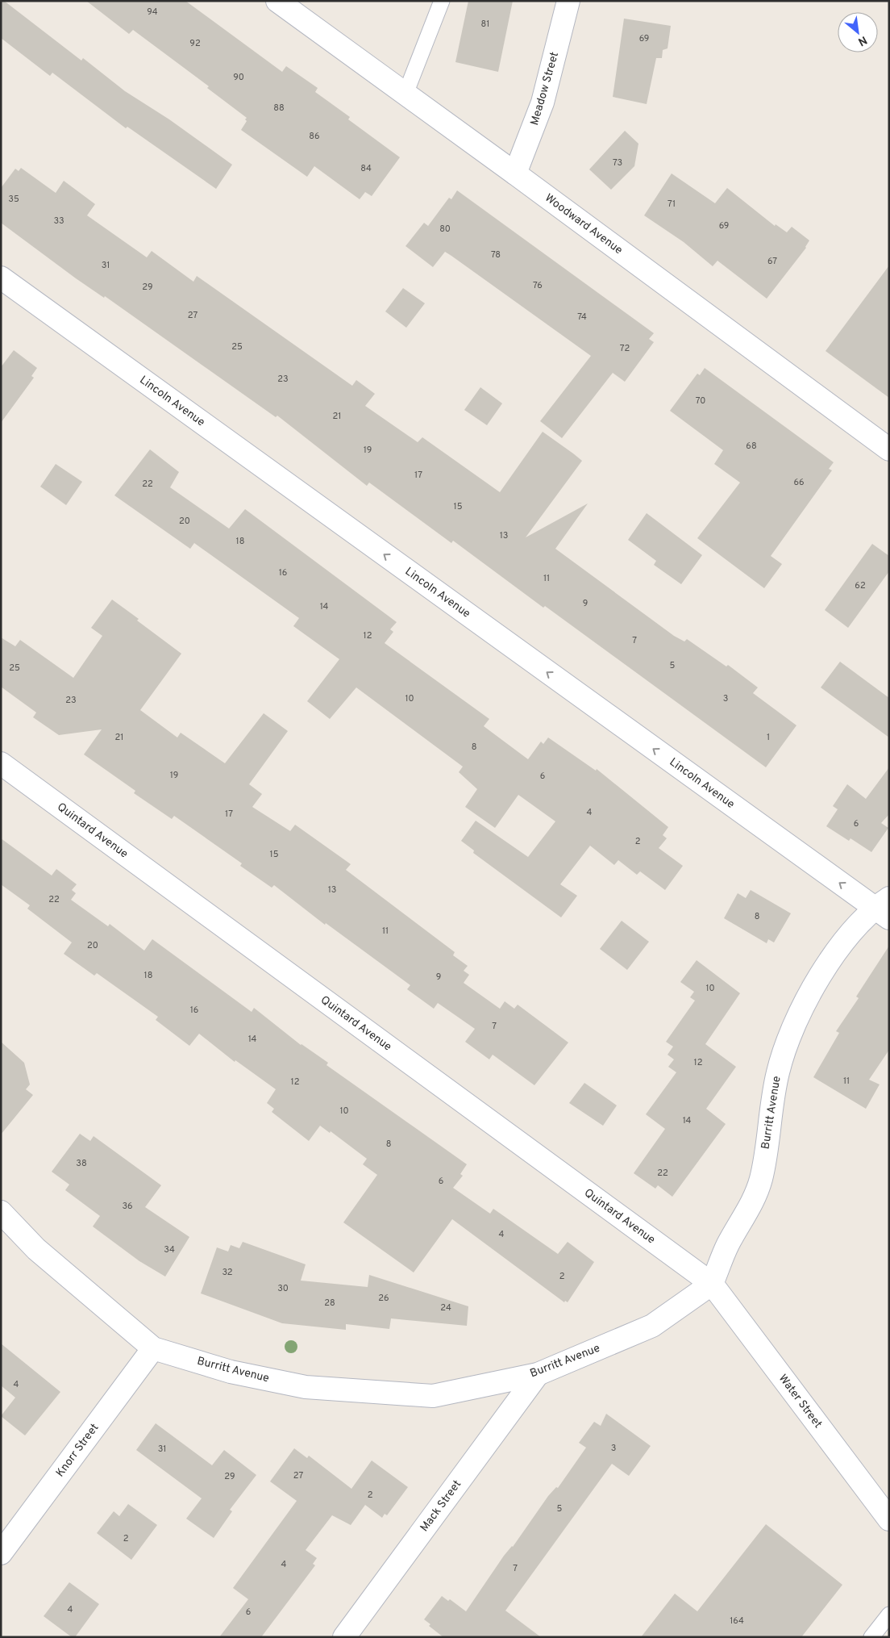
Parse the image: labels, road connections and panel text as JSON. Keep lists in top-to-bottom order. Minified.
{"streets":{"street":["Meadow Street","Woodward Avenue","Lincoln Avenue","Quintard Avenue","Burritt Avenue","Water Street","Knorr Street","Mack Street"]},"crossings":[["Meadow Street","Woodward Avenue"],["Lincoln Avenue","Burritt Avenue"],["Quintard Avenue","Burritt Avenue"],["Quintard Avenue","Water Street"],["Burritt Avenue","Water Street"],["Burritt Avenue","Knorr Street"],["Burritt Avenue","Mack Street"]],"one_way":["Lincoln Avenue"],"house_numbers":["94","81","69","92","90","88","86","73","84","35","71","33","69","80","78","67","31","76","29","27","74","25","72","23","70","21","68","19","17","66","22","15","20","13","18","16","11","62","9","14","12","7","5","25","10","3","23","21","1","8","19","6","4","17","6","2","15","13","22","8","11","20","18","9","10","16","7","14","12","11","12","10","14","8","38","22","6","36","4","34","32","2","30","26","28","24","4","3","31","27","29","2","5","2","4","7","4","6","164"],"north":"bottom right"}
